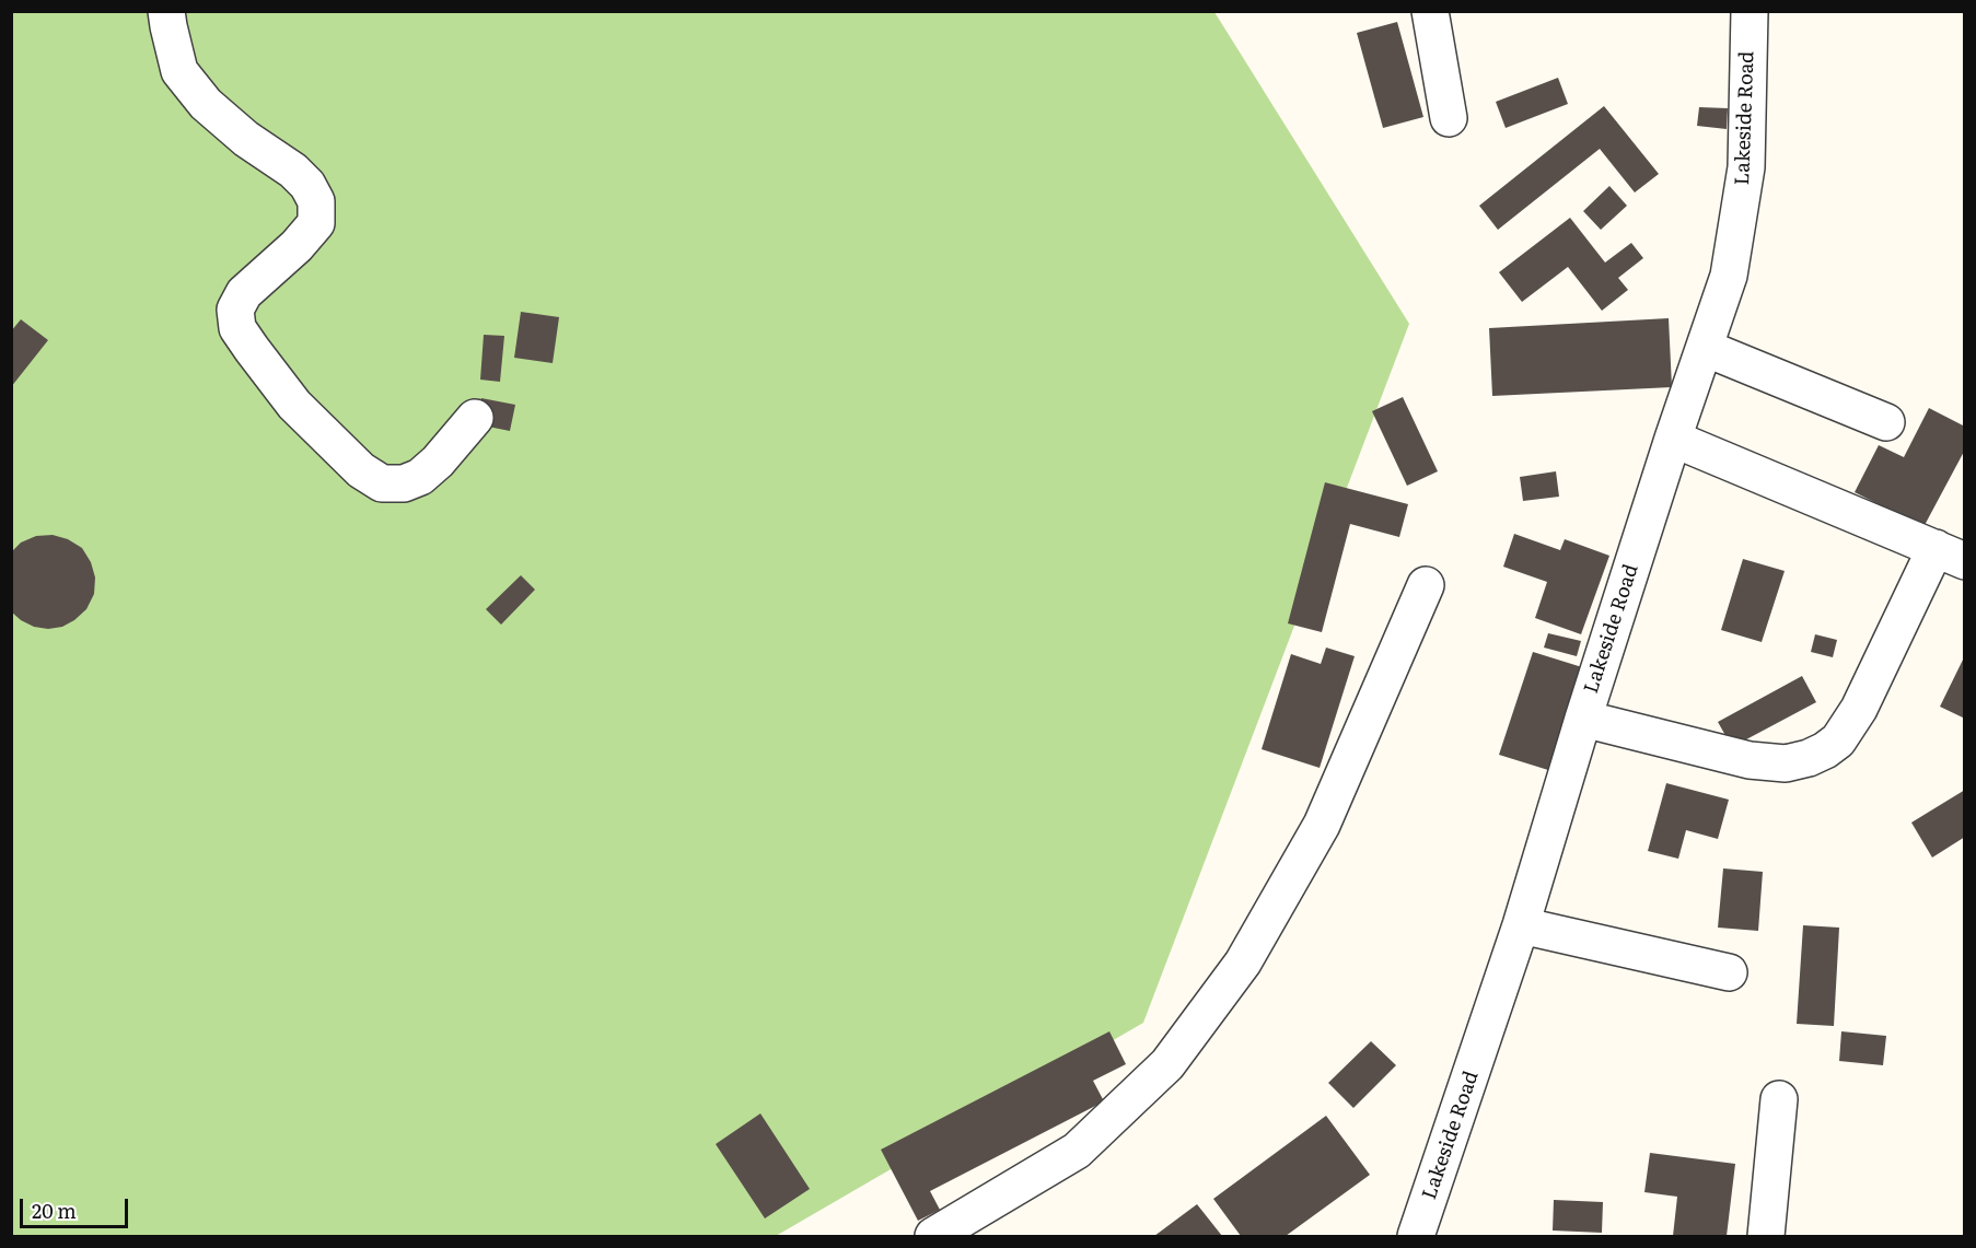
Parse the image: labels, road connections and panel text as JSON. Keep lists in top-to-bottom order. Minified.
{"streets":{"street":["Lakeside Road"]},"scale_bar":"20 m"}
